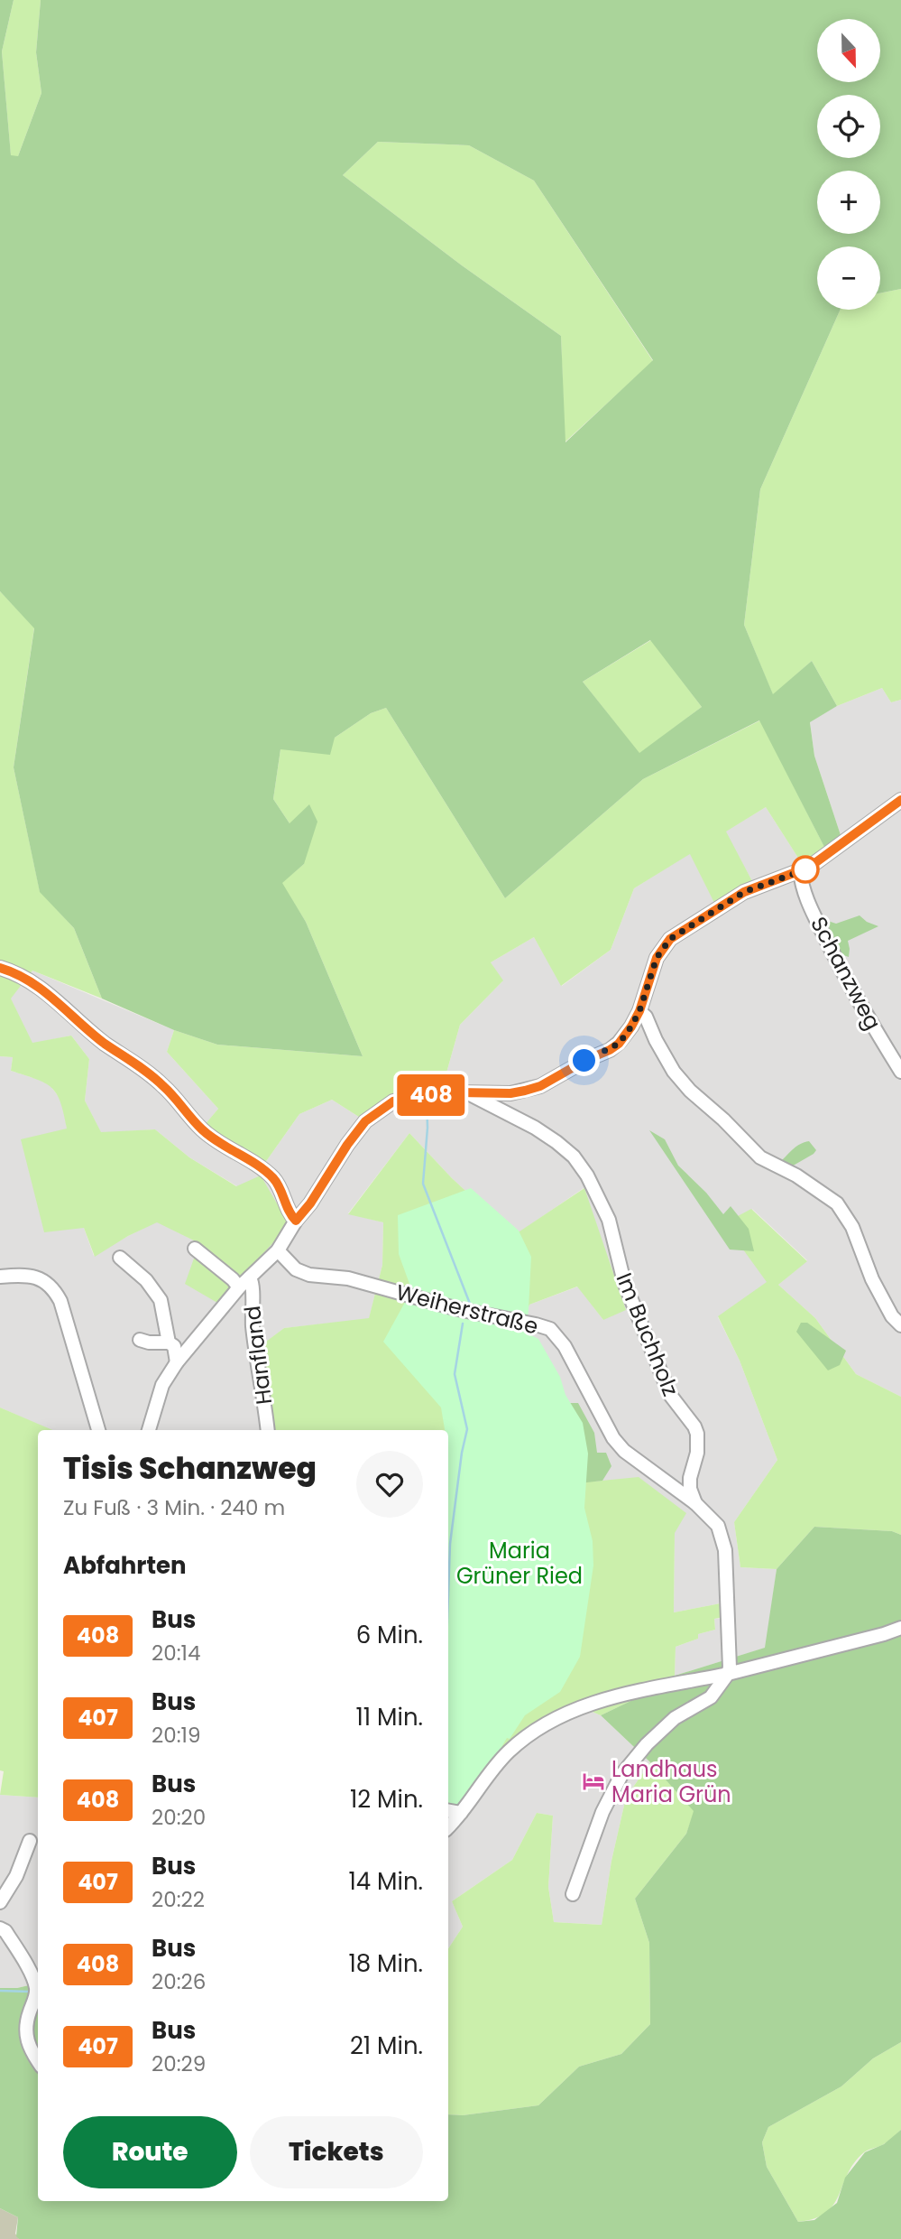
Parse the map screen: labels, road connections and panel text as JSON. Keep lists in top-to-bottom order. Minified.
{"streets":{"street":["Schanzweg","Weiherstraße","Im Buchholz","Hanfland"]},"crossings":[["Weiherstraße","Im Buchholz"]],"parks":["Maria Grüner Ried"],"places":{"hotel":["Landhaus Maria Grün"]},"lines":["bus line 408"],"north":"bottom","page":{"on_map":"408","map_buttons":["+","−"],"heading":[["Tisis Schanzweg","Zu Fuß · 3 Min. · 240 m"],"Abfahrten"],"list":[{"mark":"408","name":"Bus","note":"20:14","value":"6 Min."},{"mark":"407","name":"Bus","note":"20:19","value":"11 Min."},{"mark":"408","name":"Bus","note":"20:20","value":"12 Min."},{"mark":"407","name":"Bus","note":"20:22","value":"14 Min."},{"mark":"408","name":"Bus","note":"20:26","value":"18 Min."},{"mark":"407","name":"Bus","note":"20:29","value":"21 Min."}],"buttons":["Route","Tickets"]}}
